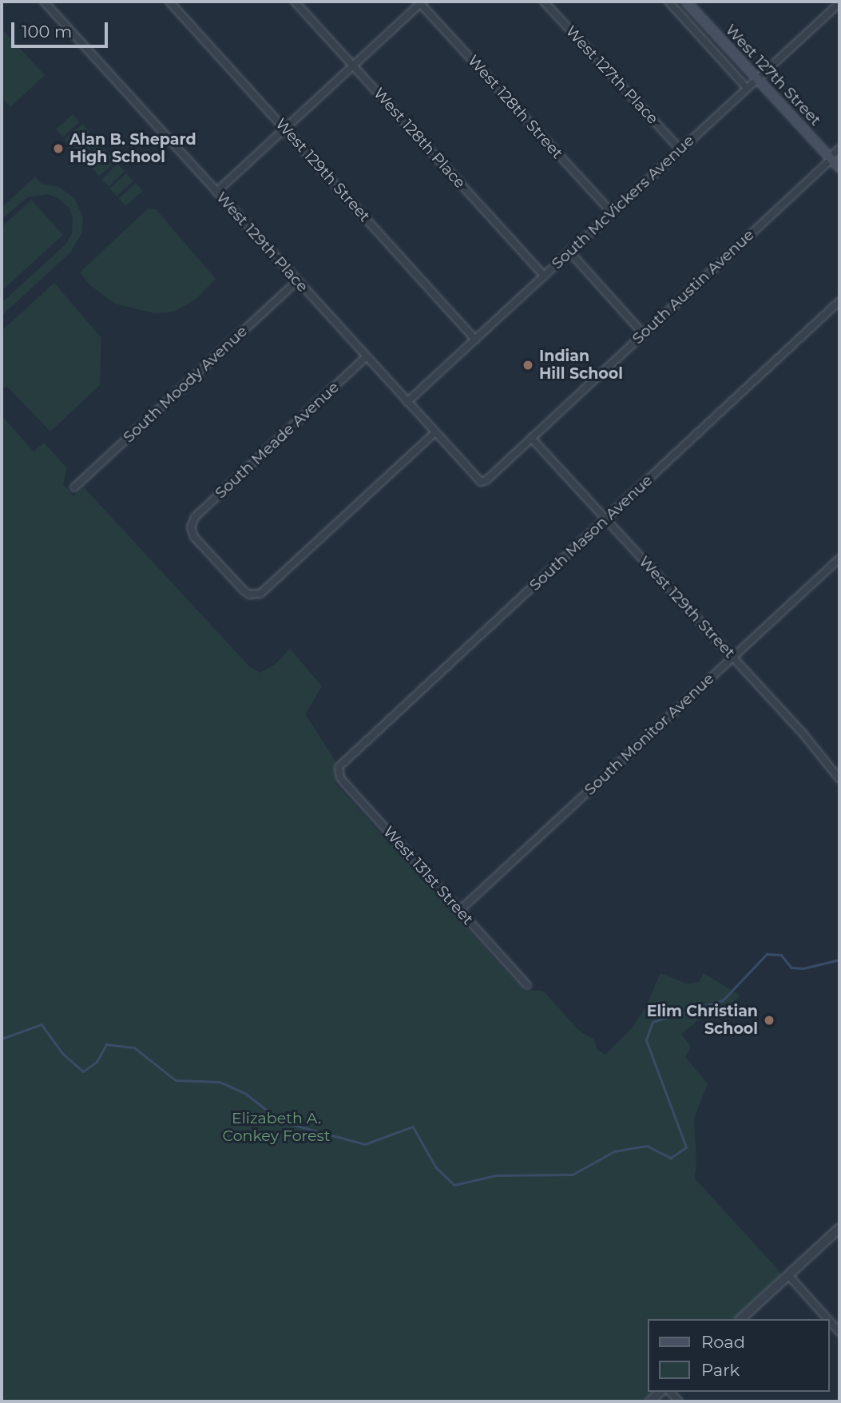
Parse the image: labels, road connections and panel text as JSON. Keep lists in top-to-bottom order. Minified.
{"streets":{"main road":["West 127th Street"],"street":["West 127th Place","West 128th Street","West 128th Place","West 129th Street","South McVickers Avenue","West 129th Place","South Austin Avenue","South Moody Avenue","South Meade Avenue","South Mason Avenue","South Monitor Avenue","West 131st Street"]},"crossings":[["West 127th Place","South McVickers Avenue"],["West 127th Street","South McVickers Avenue"],["West 127th Street","South Austin Avenue"],["West 128th Street","South McVickers Avenue"],["West 128th Place","South McVickers Avenue"],["West 129th Street","South McVickers Avenue"],["West 129th Street","South Austin Avenue"],["West 129th Street","South Mason Avenue"],["West 129th Street","South Monitor Avenue"],["South McVickers Avenue","West 129th Place"],["West 129th Place","South Austin Avenue"],["West 129th Place","South Moody Avenue"],["West 129th Place","South Meade Avenue"],["South Mason Avenue","West 131st Street"],["South Monitor Avenue","West 131st Street"]],"parks":["Elizabeth A. Conkey Forest"],"places":["Alan B. Shepard High School","Indian Hill School","Elim Christian School"],"legend":["Road","Park"],"scale_bar":"100 m"}
